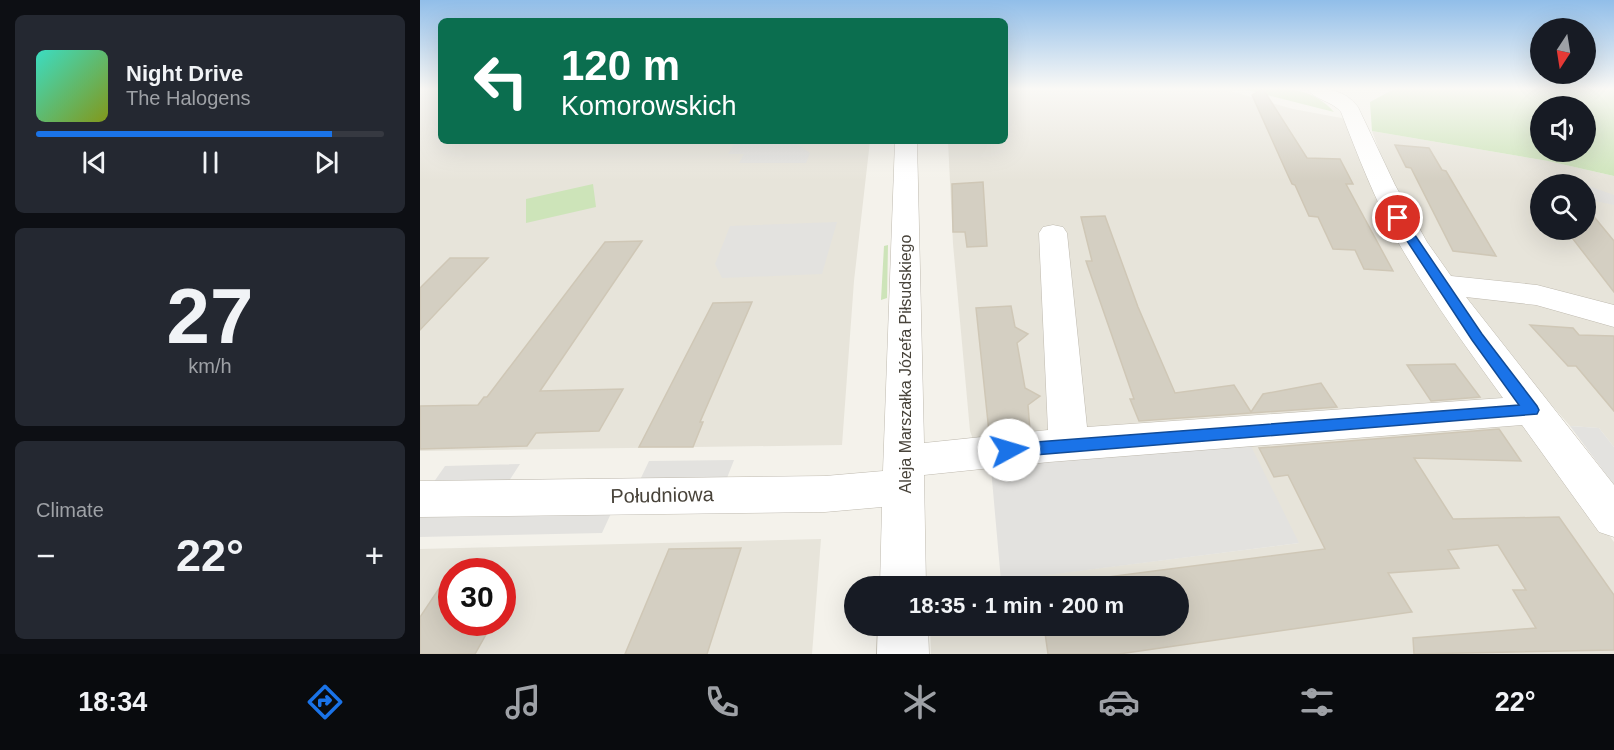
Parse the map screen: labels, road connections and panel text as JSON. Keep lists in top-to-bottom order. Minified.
{"streets":{"street":["Aleja Marszałka Józefa Piłsudskiego","Południowa"]},"crossings":[["Aleja Marszałka Józefa Piłsudskiego","Południowa"]],"north":"bottom","page":{"turn":["120 m","Komorowskich"],"song":["Night Drive","The Halogens"],"tile":[["27","km/h"],"Climate"],"heat":["−","22°","+"],"limit":"30","trip":"18:35 · 1 min · 200 m","tabs":["18:34","22°"]}}
